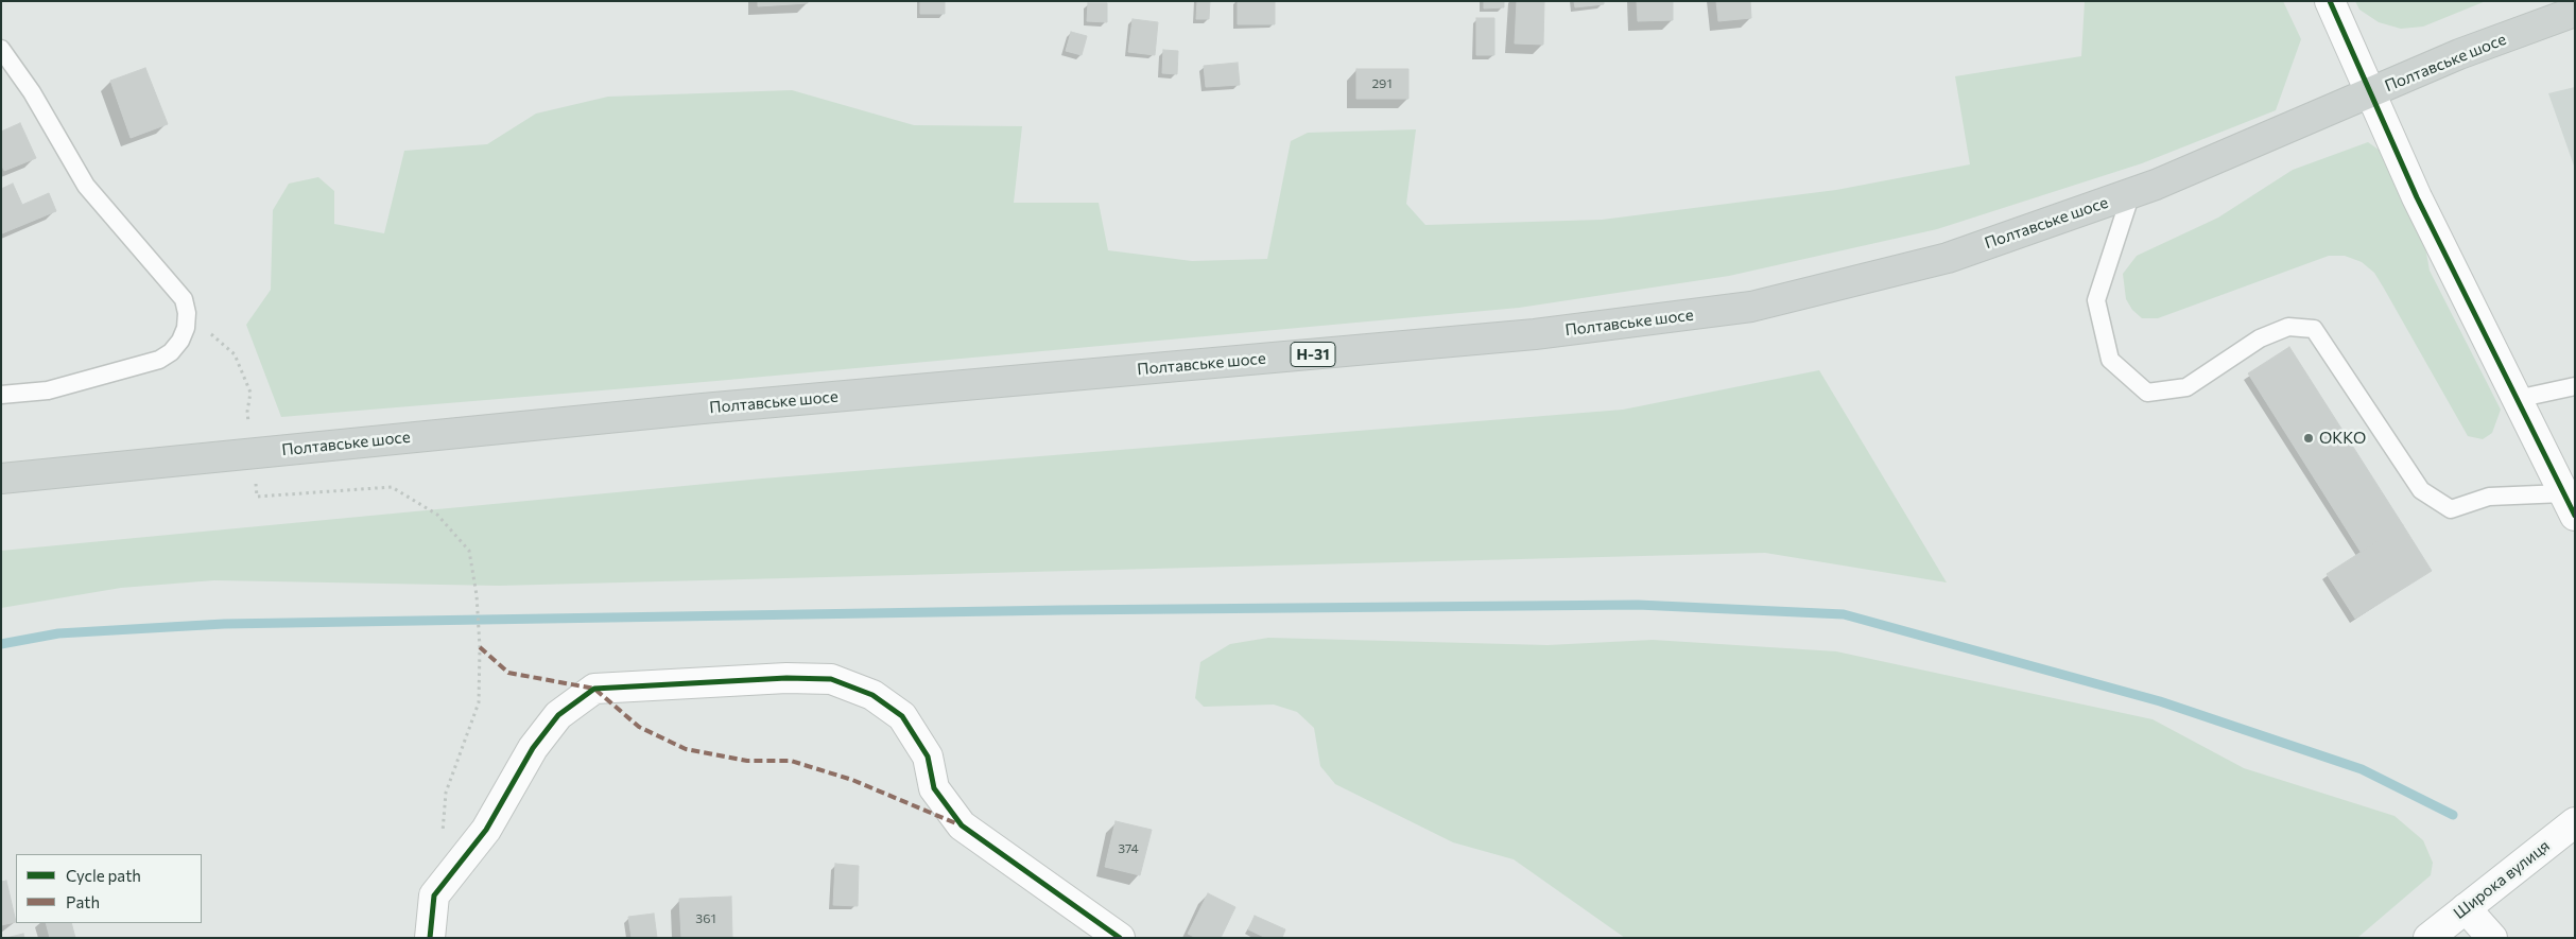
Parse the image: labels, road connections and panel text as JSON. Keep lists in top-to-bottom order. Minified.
{"streets":{"main road":["Полтавське шосе","Н-31"],"street":["Широка вулиця"]},"places":["ОККО"],"house_numbers":["291","374","361"],"legend":["Cycle path","Path"]}
